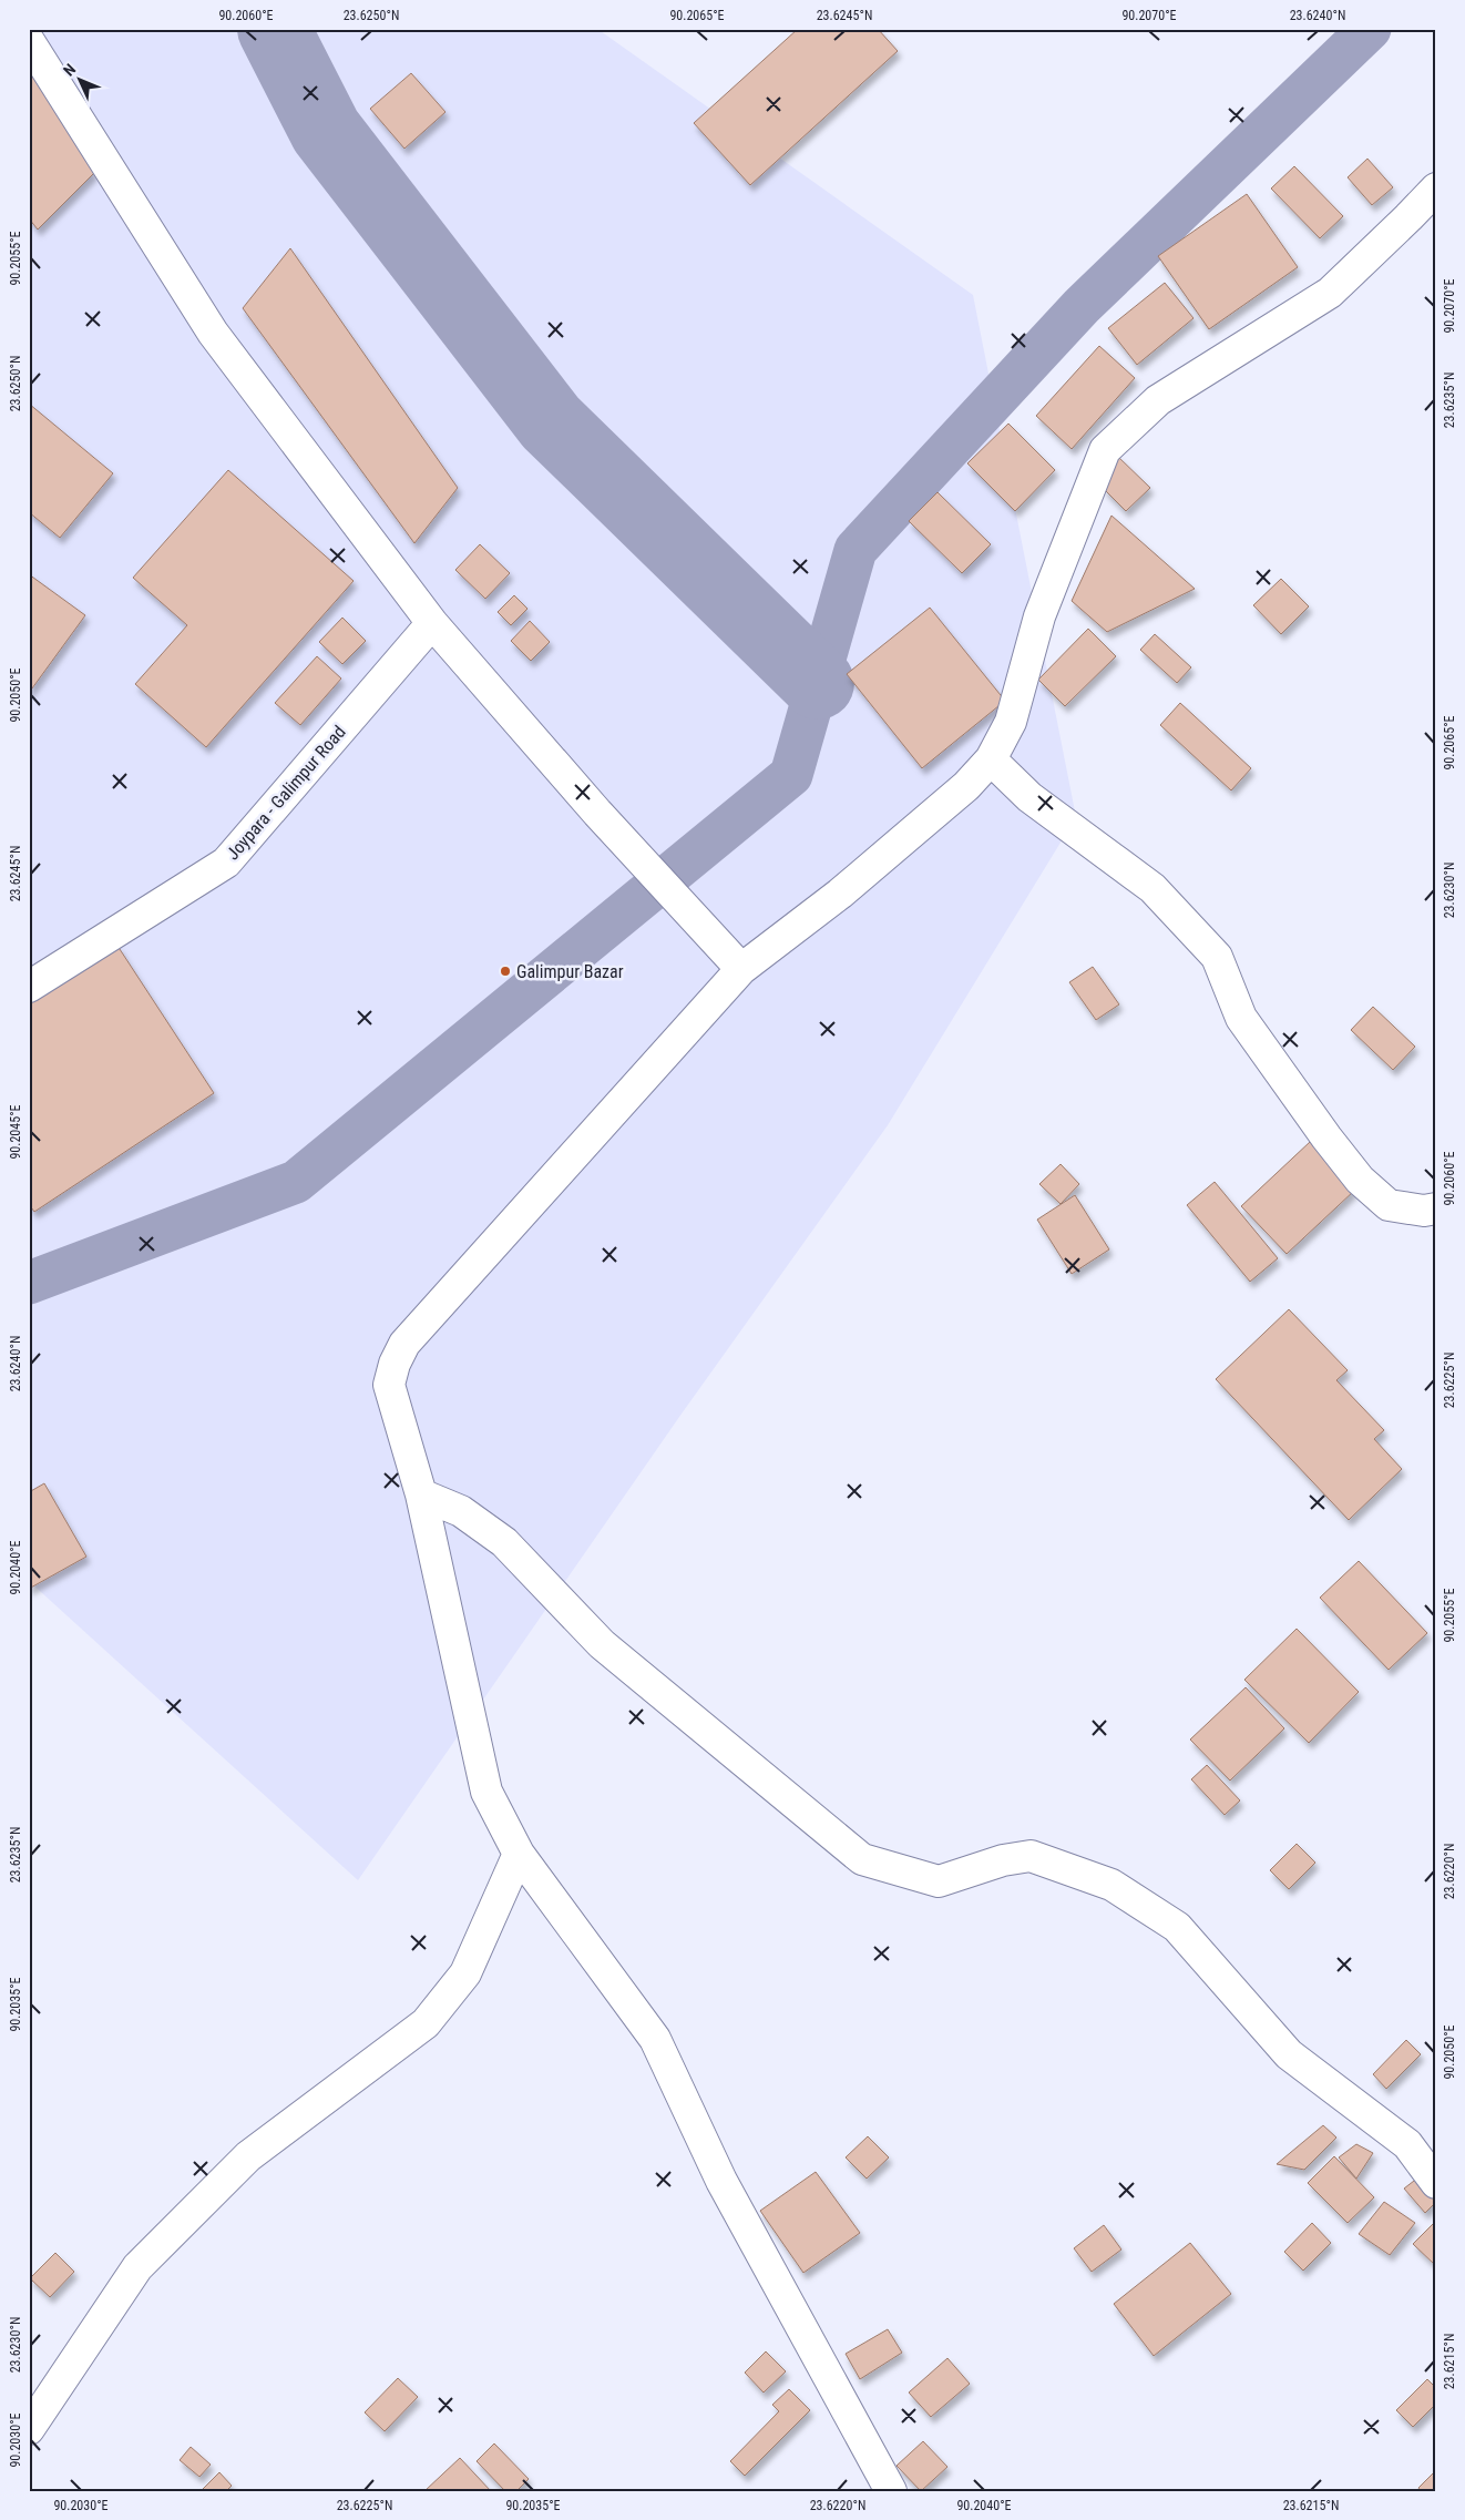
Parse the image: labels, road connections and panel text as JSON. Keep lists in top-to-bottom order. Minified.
{"streets":{"street":["Joypara - Galimpur Road"]},"places":["Galimpur Bazar"],"north":"top left","coordinates":["90.2060°E","23.6250°N","90.2065°E","23.6245°N","90.2070°E","23.6240°N","90.2055°E","23.6235°N","90.2050°E","23.6230°N","90.2045°E","23.6225°N","90.2040°E","23.6220°N","90.2035°E","23.6215°N","90.2030°E"]}
